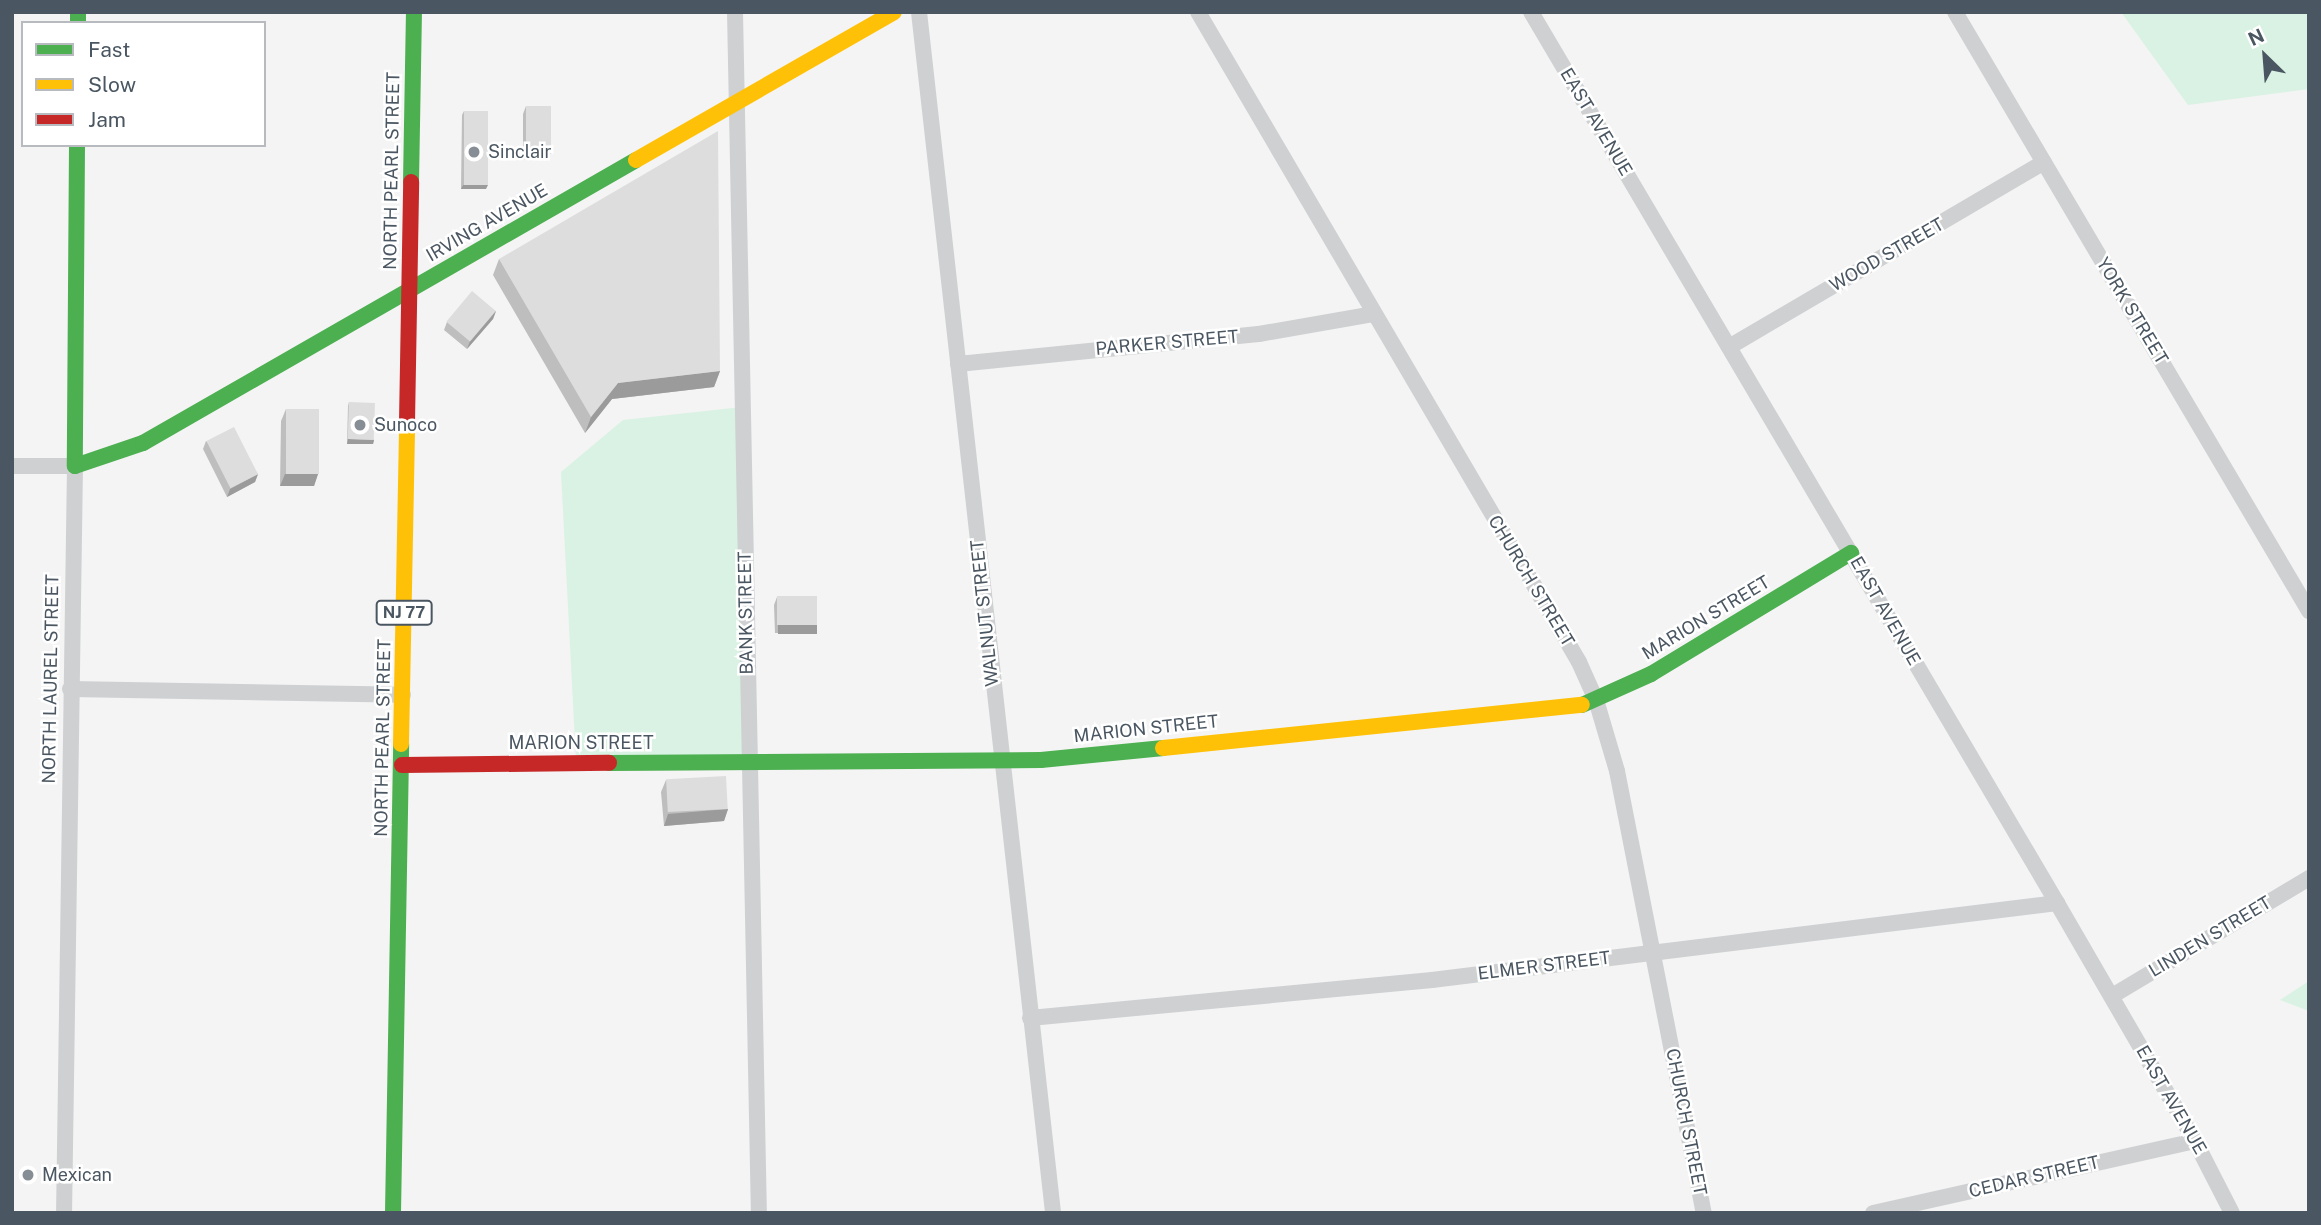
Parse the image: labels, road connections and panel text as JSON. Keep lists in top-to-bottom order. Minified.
{"streets":{"street":["EAST AVENUE","NORTH PEARL STREET","IRVING AVENUE","WOOD STREET","YORK STREET","PARKER STREET","CHURCH STREET","NJ 77","BANK STREET","WALNUT STREET","MARION STREET","NORTH LAUREL STREET","LINDEN STREET","ELMER STREET","CEDAR STREET"]},"crossings":[["EAST AVENUE","WOOD STREET"],["EAST AVENUE","MARION STREET"],["EAST AVENUE","LINDEN STREET"],["EAST AVENUE","ELMER STREET"],["EAST AVENUE","CEDAR STREET"],["NORTH PEARL STREET","IRVING AVENUE"],["NORTH PEARL STREET","MARION STREET"],["IRVING AVENUE","BANK STREET"],["IRVING AVENUE","NORTH LAUREL STREET"],["WOOD STREET","YORK STREET"],["PARKER STREET","CHURCH STREET"],["PARKER STREET","WALNUT STREET"],["CHURCH STREET","MARION STREET"],["CHURCH STREET","ELMER STREET"],["BANK STREET","MARION STREET"],["WALNUT STREET","MARION STREET"],["WALNUT STREET","ELMER STREET"]],"places":["Sinclair","Sunoco","Mexican"],"legend":["Fast","Slow","Jam"],"north":"top left"}
